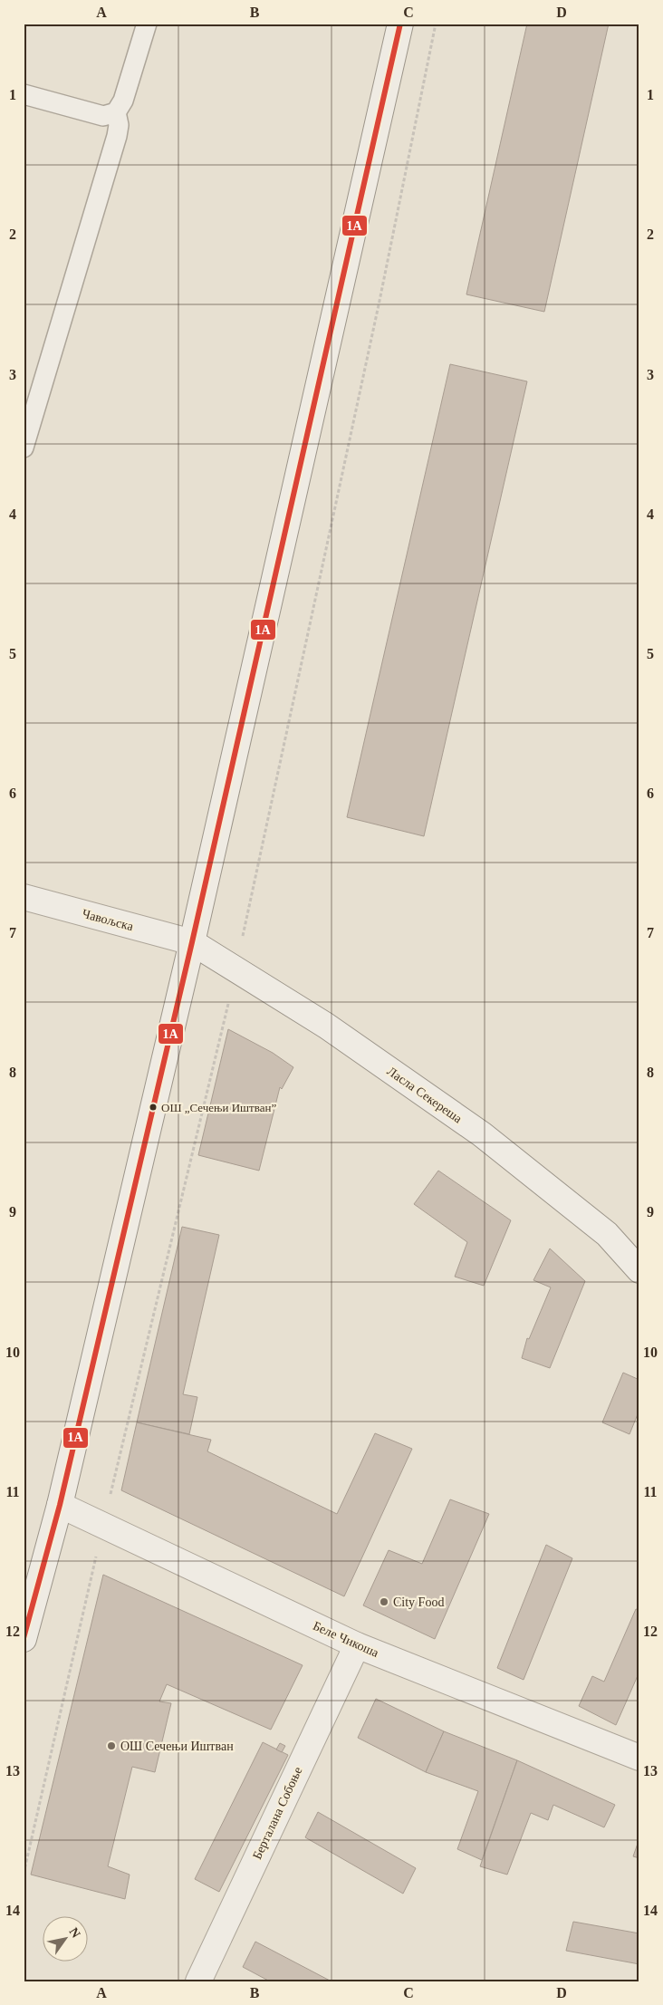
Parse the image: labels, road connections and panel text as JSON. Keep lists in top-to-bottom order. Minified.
{"streets":{"street":["Чавољска","Ласла Секереша","Беле Чикоша","Берталана Собоње"]},"crossings":[["Чавољска","Ласла Секереша"],["Беле Чикоша","Берталана Собоње"]],"places":["ОШ „Сечењи Иштван”","City Food","ОШ Сечењи Иштван"],"lines":["transit line 1A"],"north":"top right","grid":{"columns":["A","B","C","D"],"rows":["1","2","3","4","5","6","7","8","9","10","11","12","13","14"]}}
